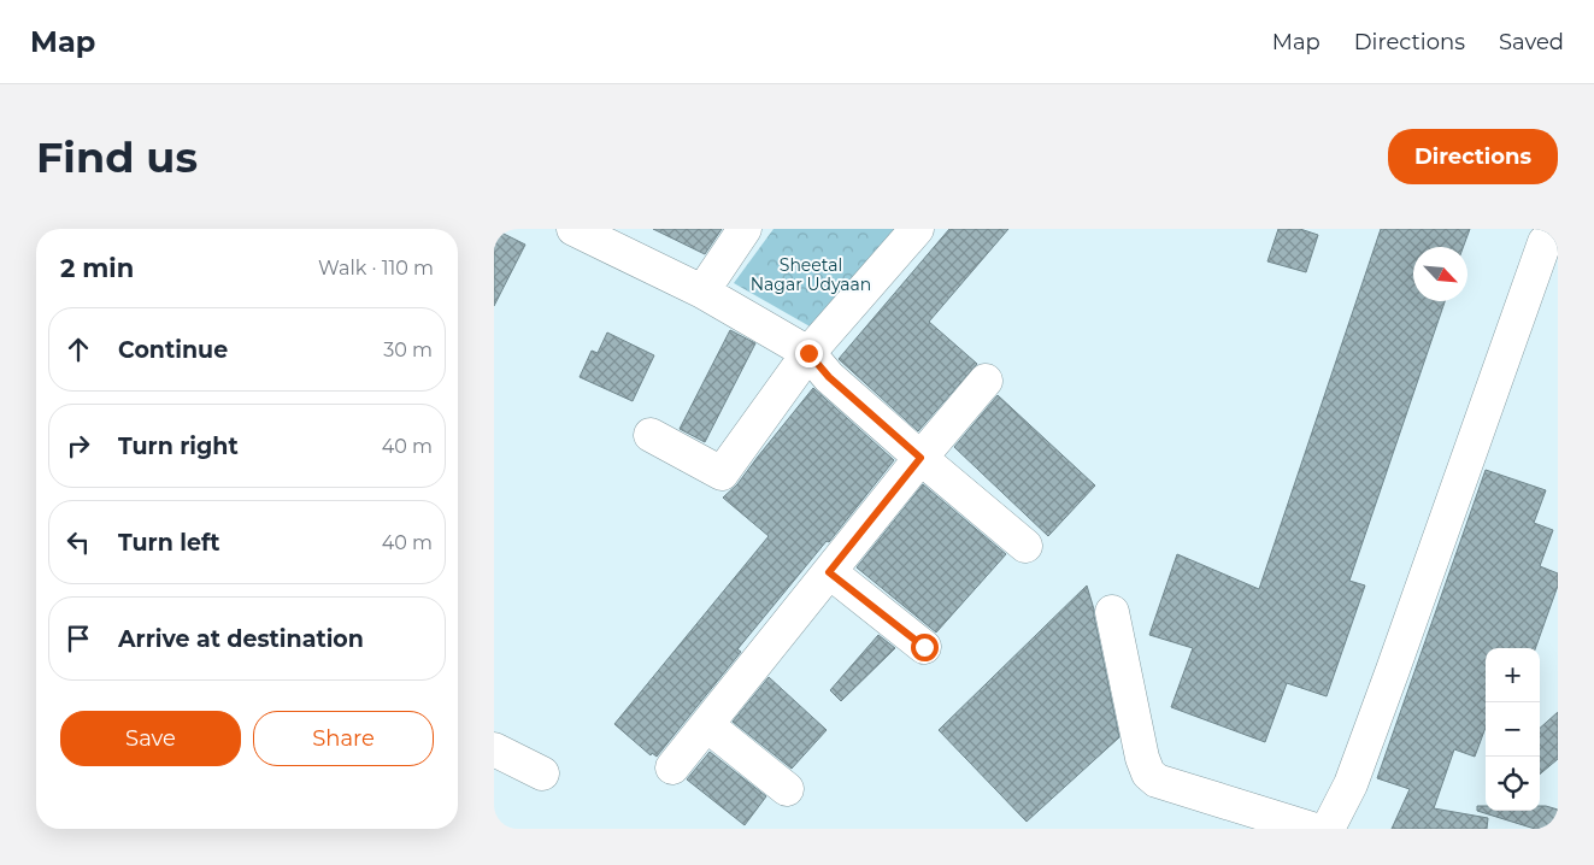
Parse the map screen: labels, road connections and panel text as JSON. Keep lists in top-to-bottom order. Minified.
{"parks":["Sheetal Nagar Udyaan"],"north":"bottom right","page":{"header":"Map","nav":["Map","Directions","Saved"],"buttons":["Directions",["Save","Share"]],"title":"Find us","heading":["2 min","Walk · 110 m"],"list":[["Continue","30 m"],["Turn right","40 m"],["Turn left","40 m"],"Arrive at destination"],"map_buttons":["+","−"]}}
